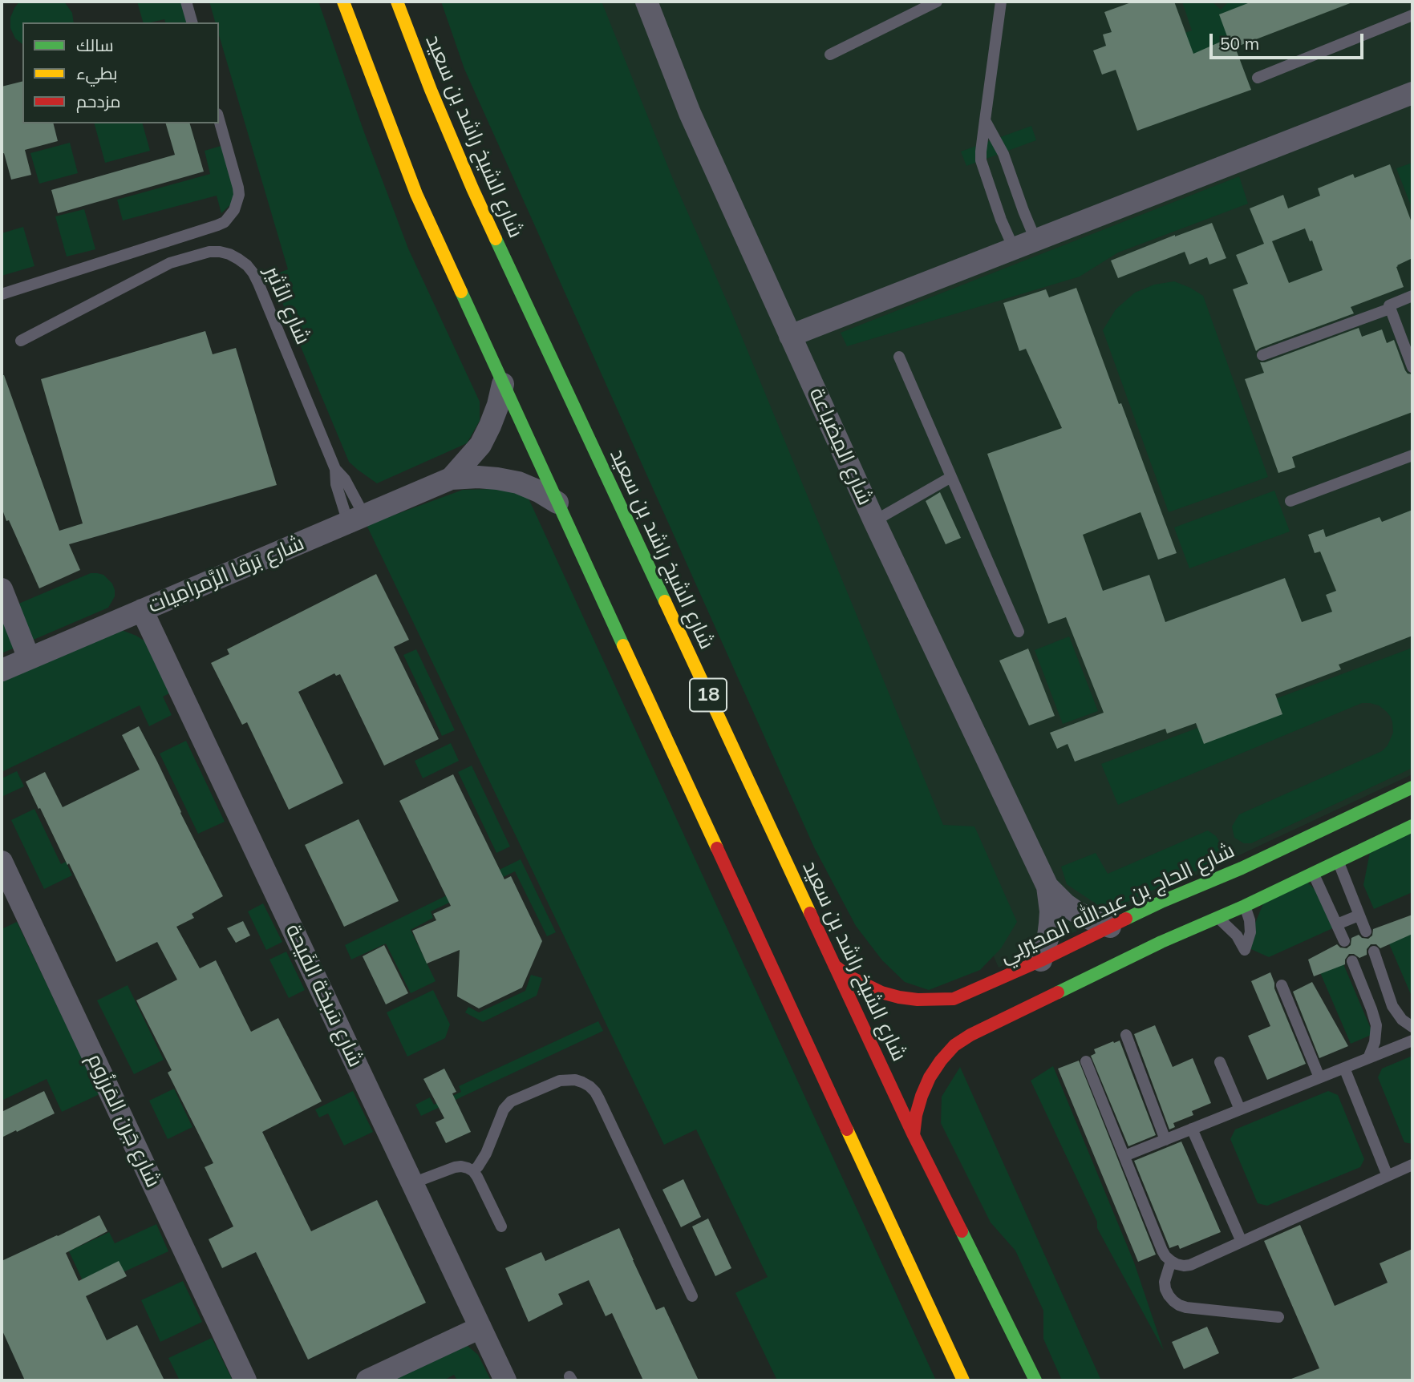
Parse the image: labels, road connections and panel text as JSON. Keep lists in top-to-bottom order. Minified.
{"streets":{"main road":["شارع الشيخ راشد بن سعيد","18","شارع الحاج بن عبدالله المحيربي"],"street":["شارع المِضباعة","شارع بَرقا الرَّمرامِيات","شارع سَبخة الفَيحة","شارع جَرن المَرزُوم"],"lane":["شارع الأثير"]},"crossings":[["شارع الشيخ راشد بن سعيد","شارع الحاج بن عبدالله المحيربي"],["شارع الأثير","شارع بَرقا الرَّمرامِيات"],["شارع المِضباعة","شارع الحاج بن عبدالله المحيربي"],["شارع بَرقا الرَّمرامِيات","شارع سَبخة الفَيحة"]],"legend":["سالك","بطيء","مزدحم"],"scale_bar":"50 m"}
